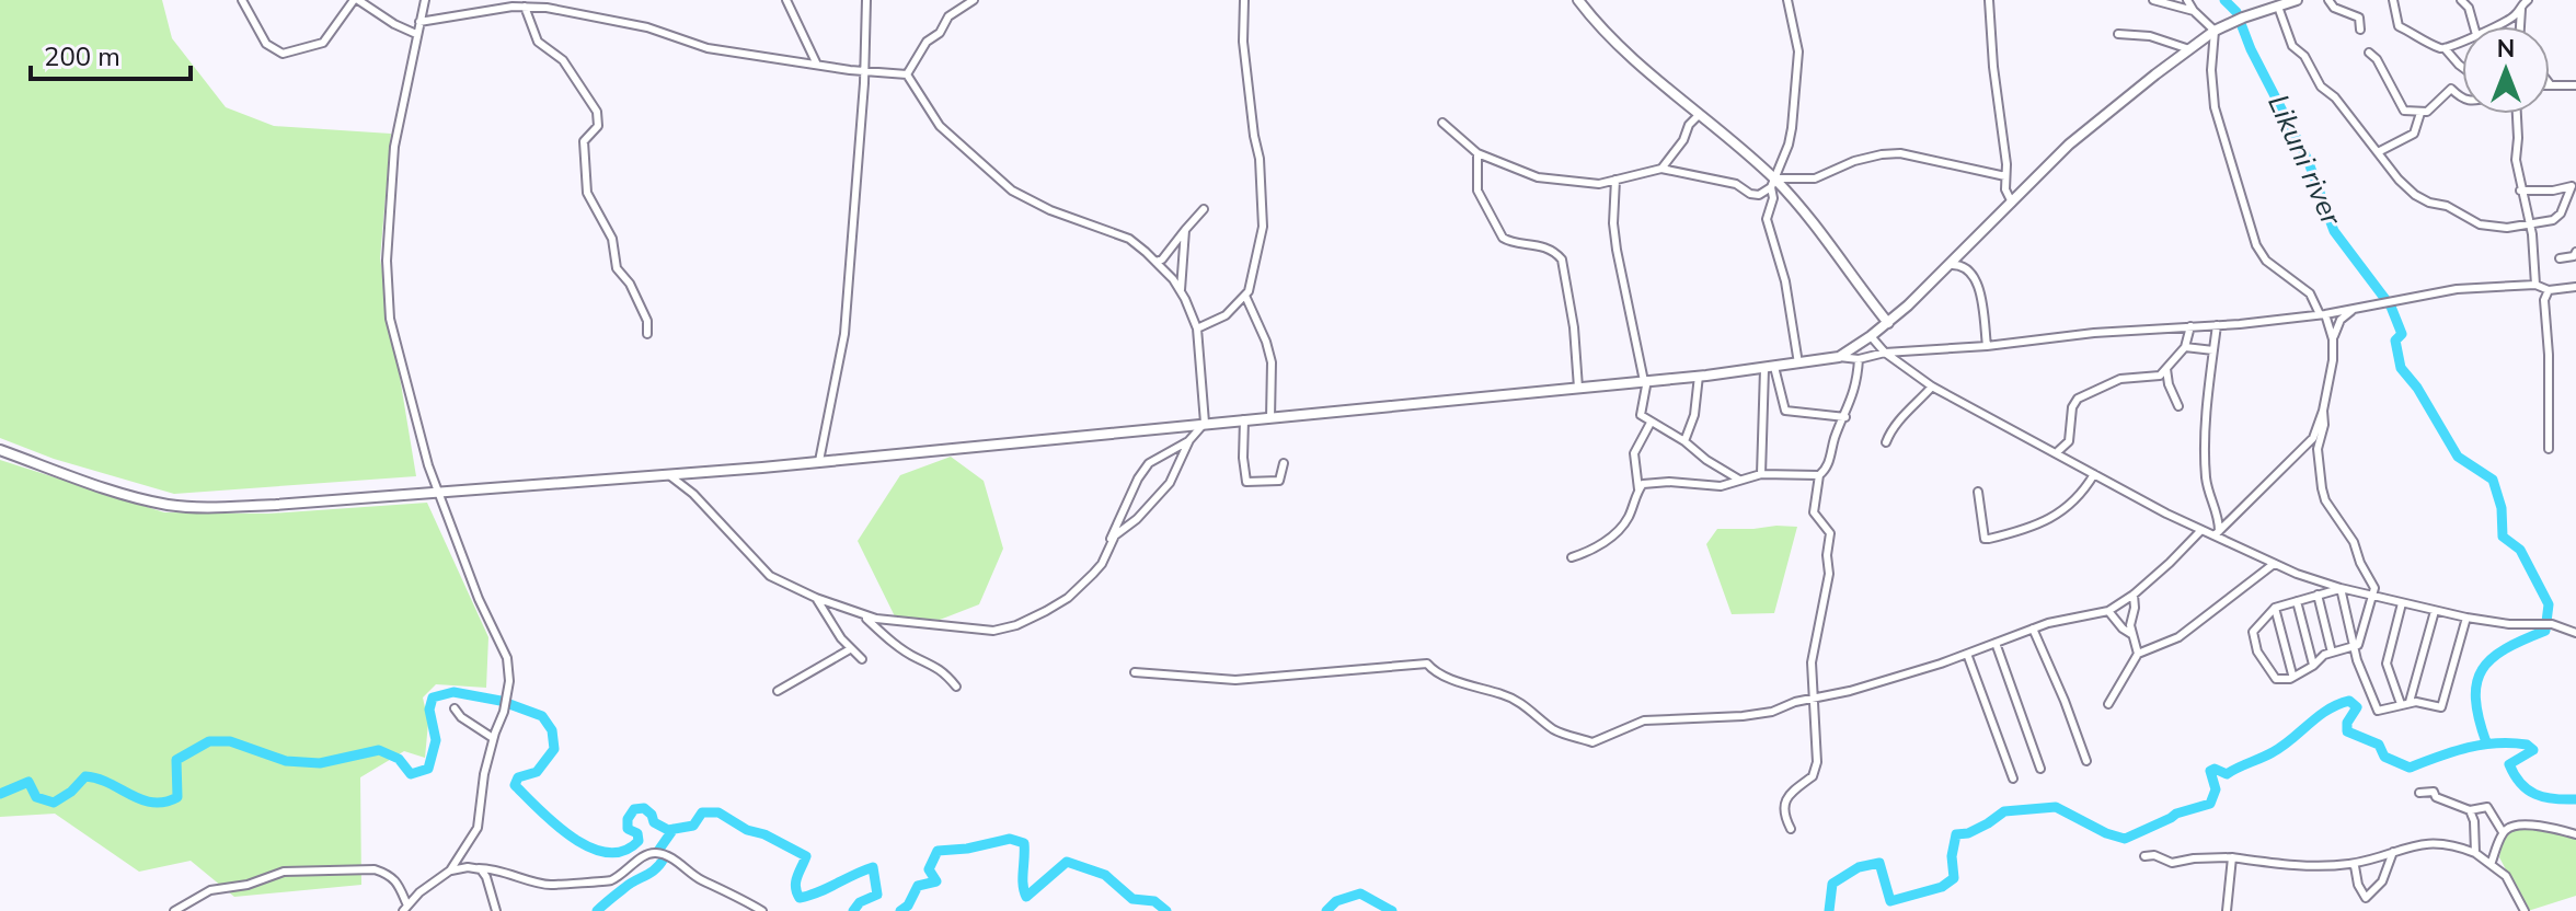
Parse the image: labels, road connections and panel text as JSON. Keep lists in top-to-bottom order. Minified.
{"water":["Likuni river"],"scale_bar":"200 m","north":"top"}
